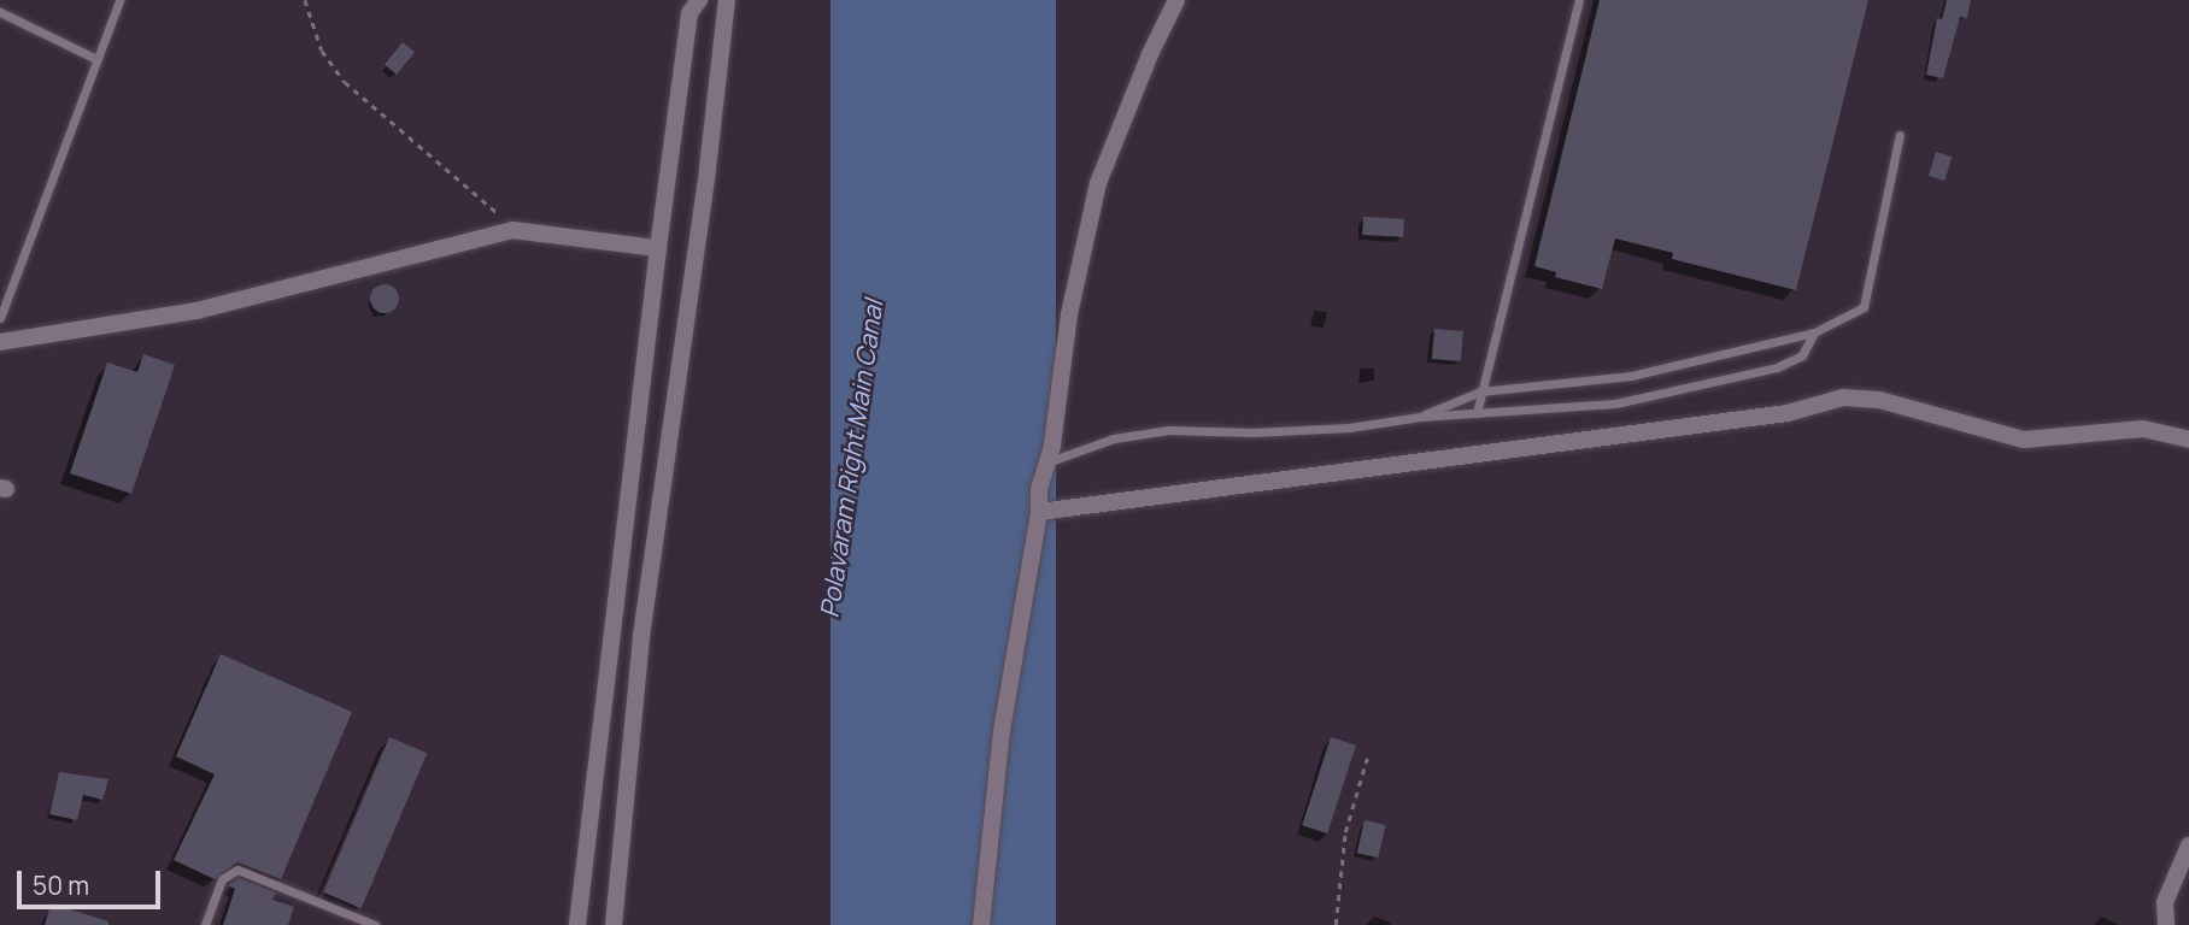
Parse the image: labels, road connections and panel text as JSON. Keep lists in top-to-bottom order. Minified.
{"water":["Polavaram Right Main Canal"],"scale_bar":"50 m"}
